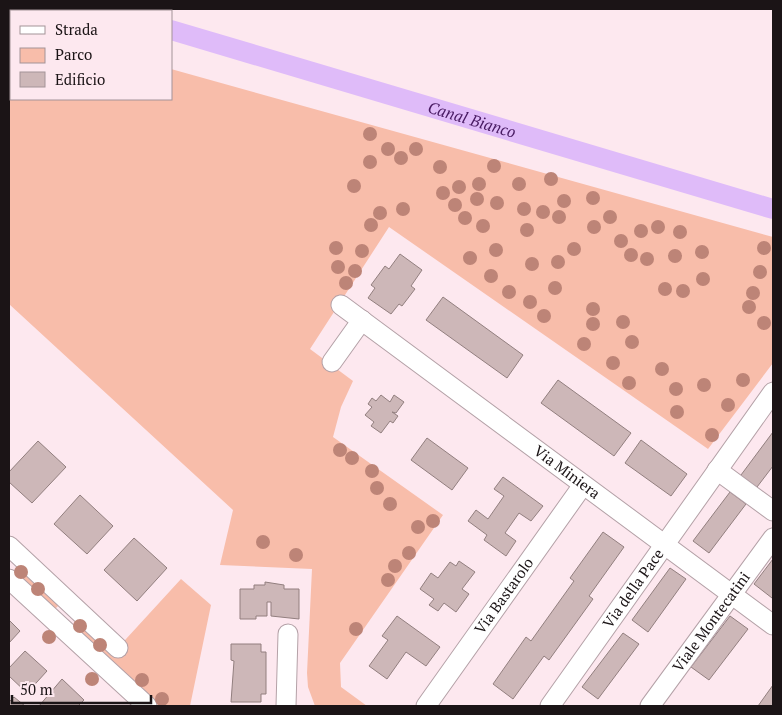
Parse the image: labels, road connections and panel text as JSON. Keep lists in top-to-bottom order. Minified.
{"streets":{"street":["Via Miniera","Via della Pace","Via Bastarolo","Viale Montecatini"]},"crossings":[["Via Miniera","Via della Pace"],["Via Miniera","Via Bastarolo"],["Via Miniera","Viale Montecatini"]],"water":["Canal Bianco"],"legend":["Strada","Parco","Edificio"],"scale_bar":"50 m"}
